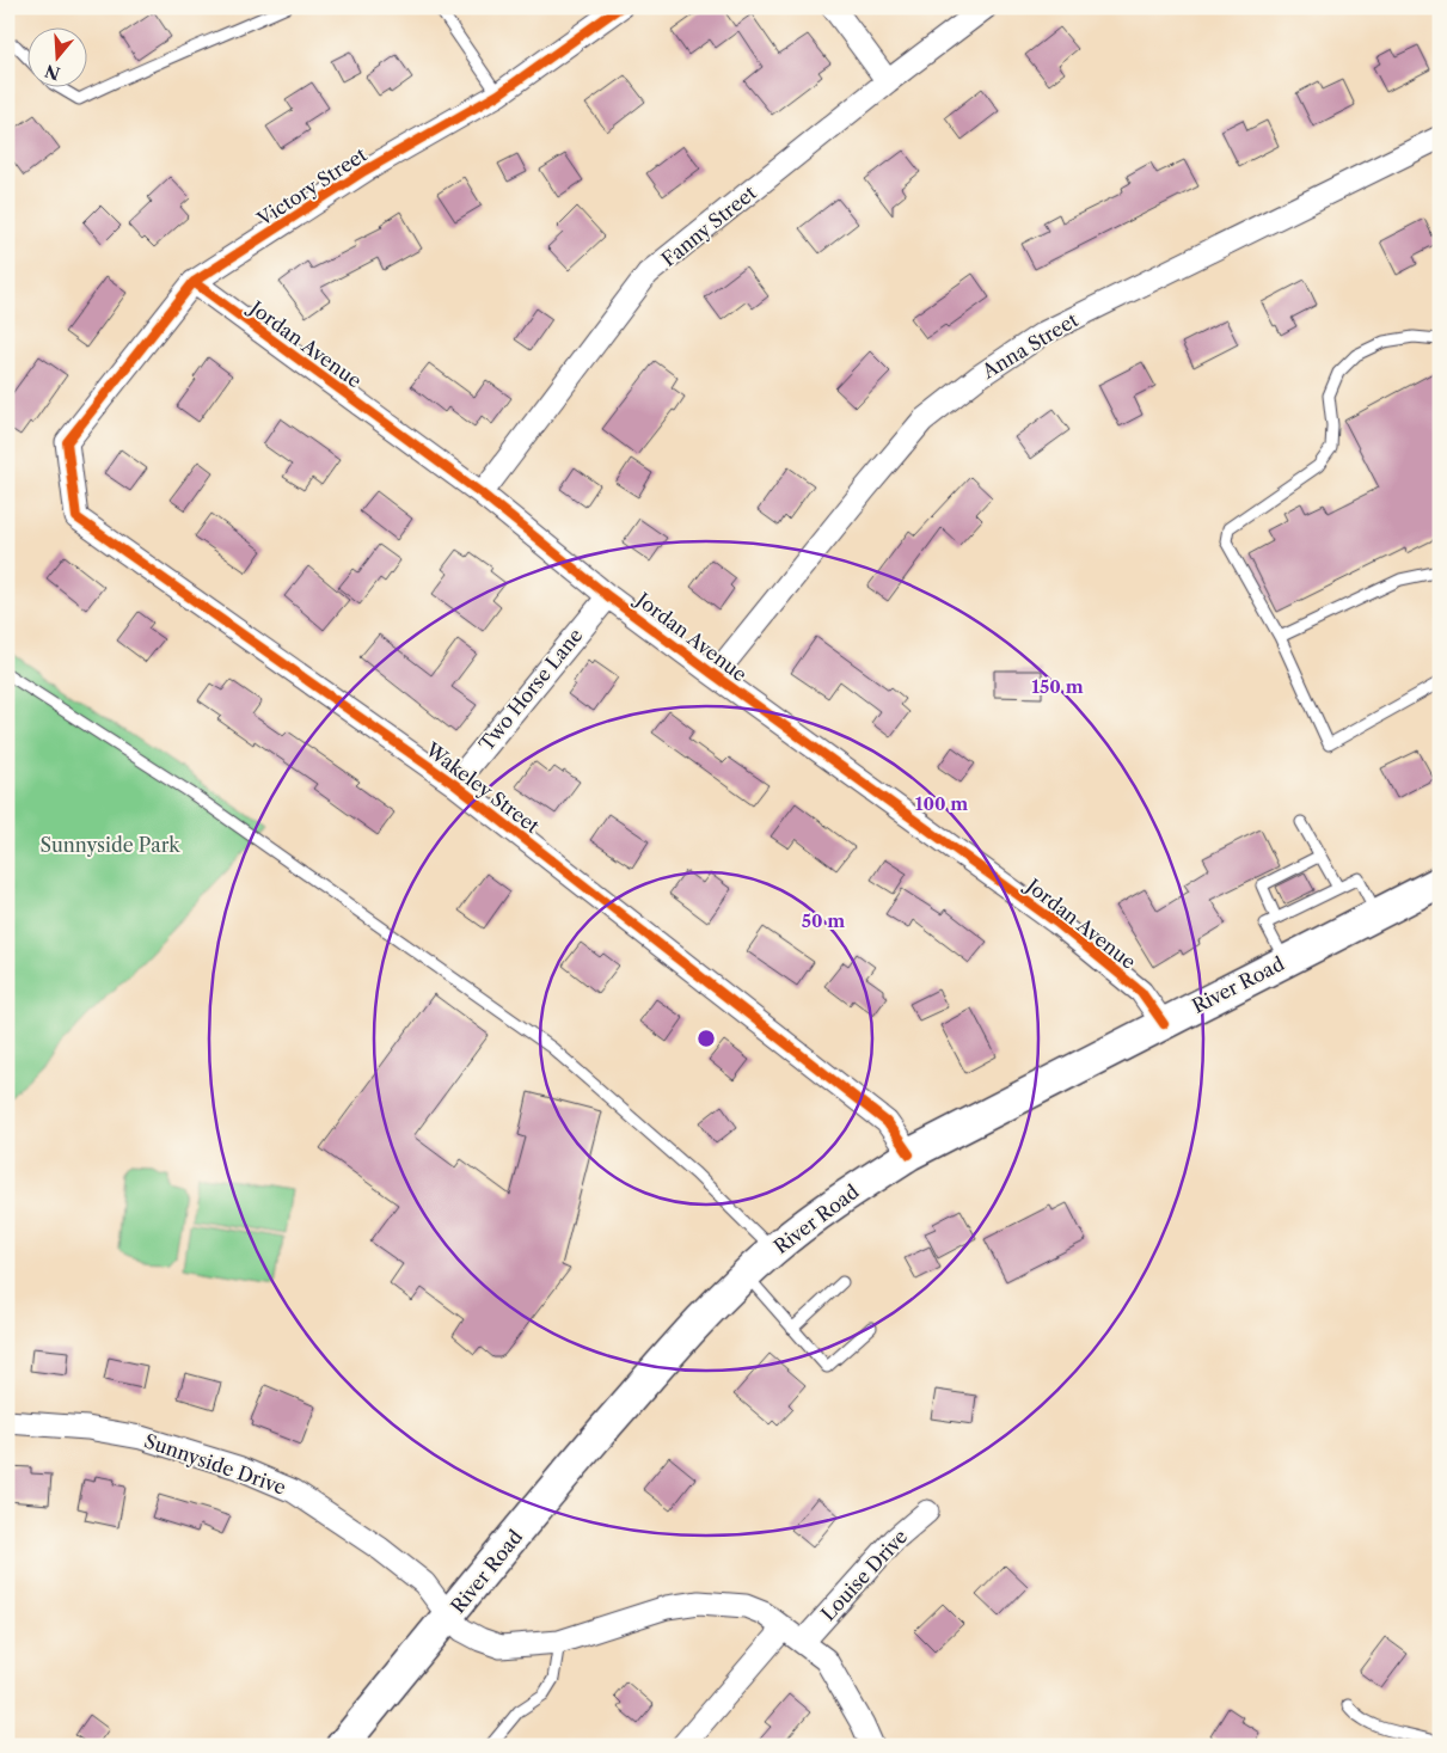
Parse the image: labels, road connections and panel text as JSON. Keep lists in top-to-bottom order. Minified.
{"streets":{"main road":["River Road"],"street":["Victory Street","Fanny Street","Jordan Avenue","Anna Street","Two Horse Lane","Wakeley Street","Sunnyside Drive","Louise Drive"]},"crossings":[["Victory Street","Jordan Avenue"],["Victory Street","Wakeley Street"],["Fanny Street","Jordan Avenue"],["Jordan Avenue","Anna Street"],["Jordan Avenue","Two Horse Lane"],["Jordan Avenue","River Road"],["Two Horse Lane","Wakeley Street"],["Wakeley Street","River Road"],["River Road","Sunnyside Drive"],["Sunnyside Drive","Louise Drive"]],"parks":["Sunnyside Park"],"north":"bottom","rings":["150 m","100 m","50 m"]}
